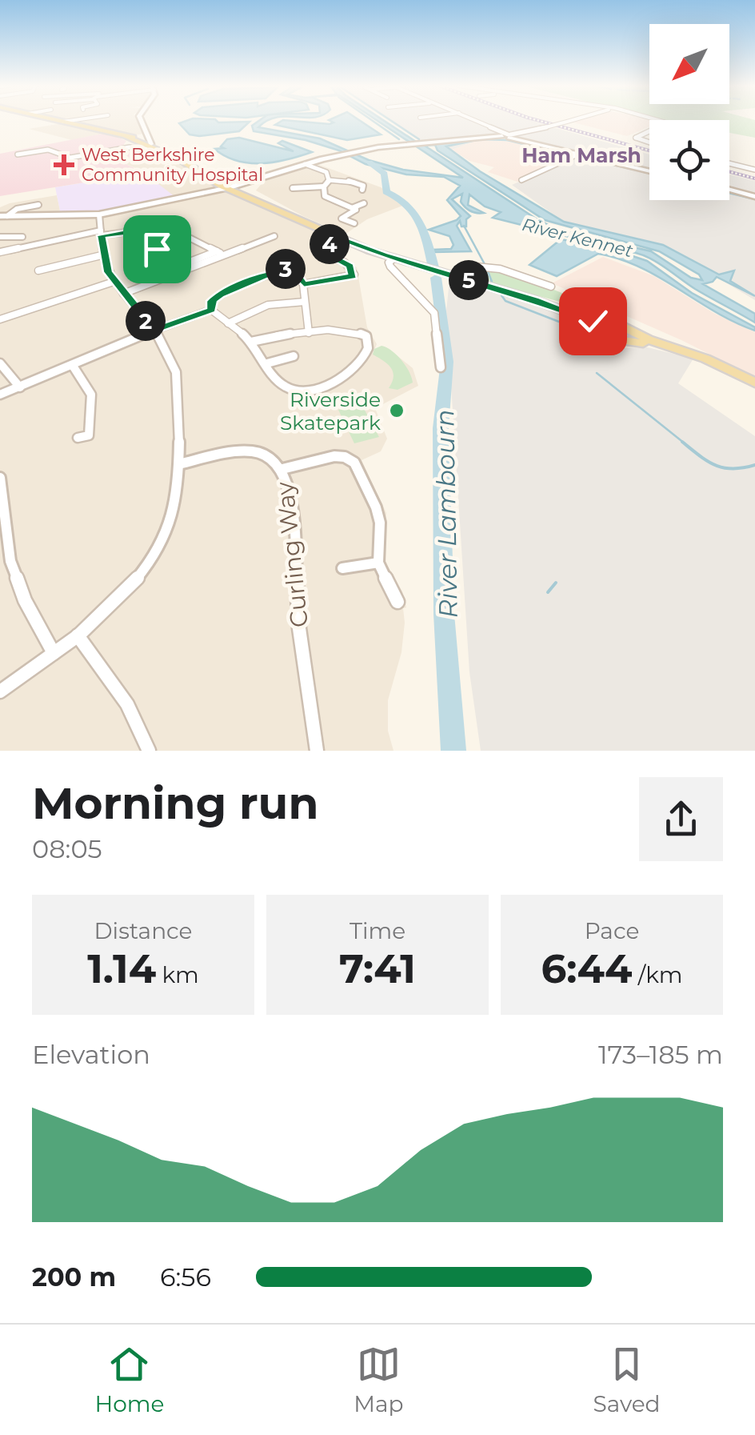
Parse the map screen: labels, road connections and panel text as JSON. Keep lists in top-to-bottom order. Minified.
{"streets":{"street":["Curling Way"]},"districts":["Ham Marsh"],"water":["River Kennet","River Lambourn"],"places":{"health":["West Berkshire Community Hospital"],"other":["Riverside Skatepark"]},"north":"bottom left","page":{"pins":["4","3","5","2"],"heading":["Morning run","08:05"],"stats":[["Distance","1.14 km"],["Time","7:41"],["Pace","6:44 /km"]],"chart":["Elevation","173–185 m"],"list":[{"name":"200 m","note":"6:56"}],"tabs":["Home","Map","Saved"]}}
